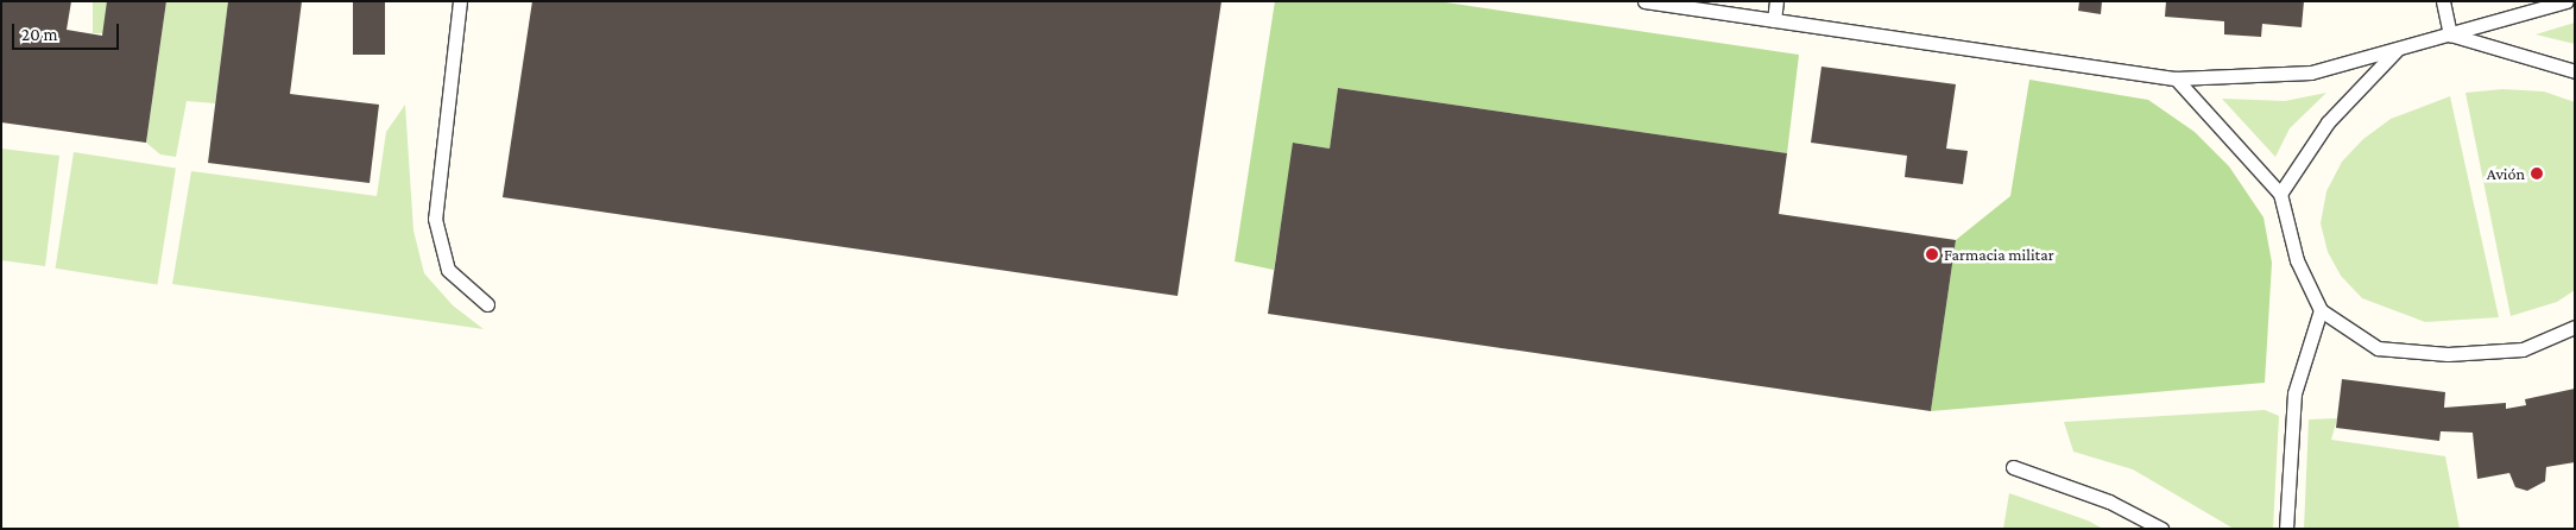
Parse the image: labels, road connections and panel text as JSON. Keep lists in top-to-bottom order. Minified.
{"places":["Avión","Farmacia militar"],"scale_bar":"20 m"}
